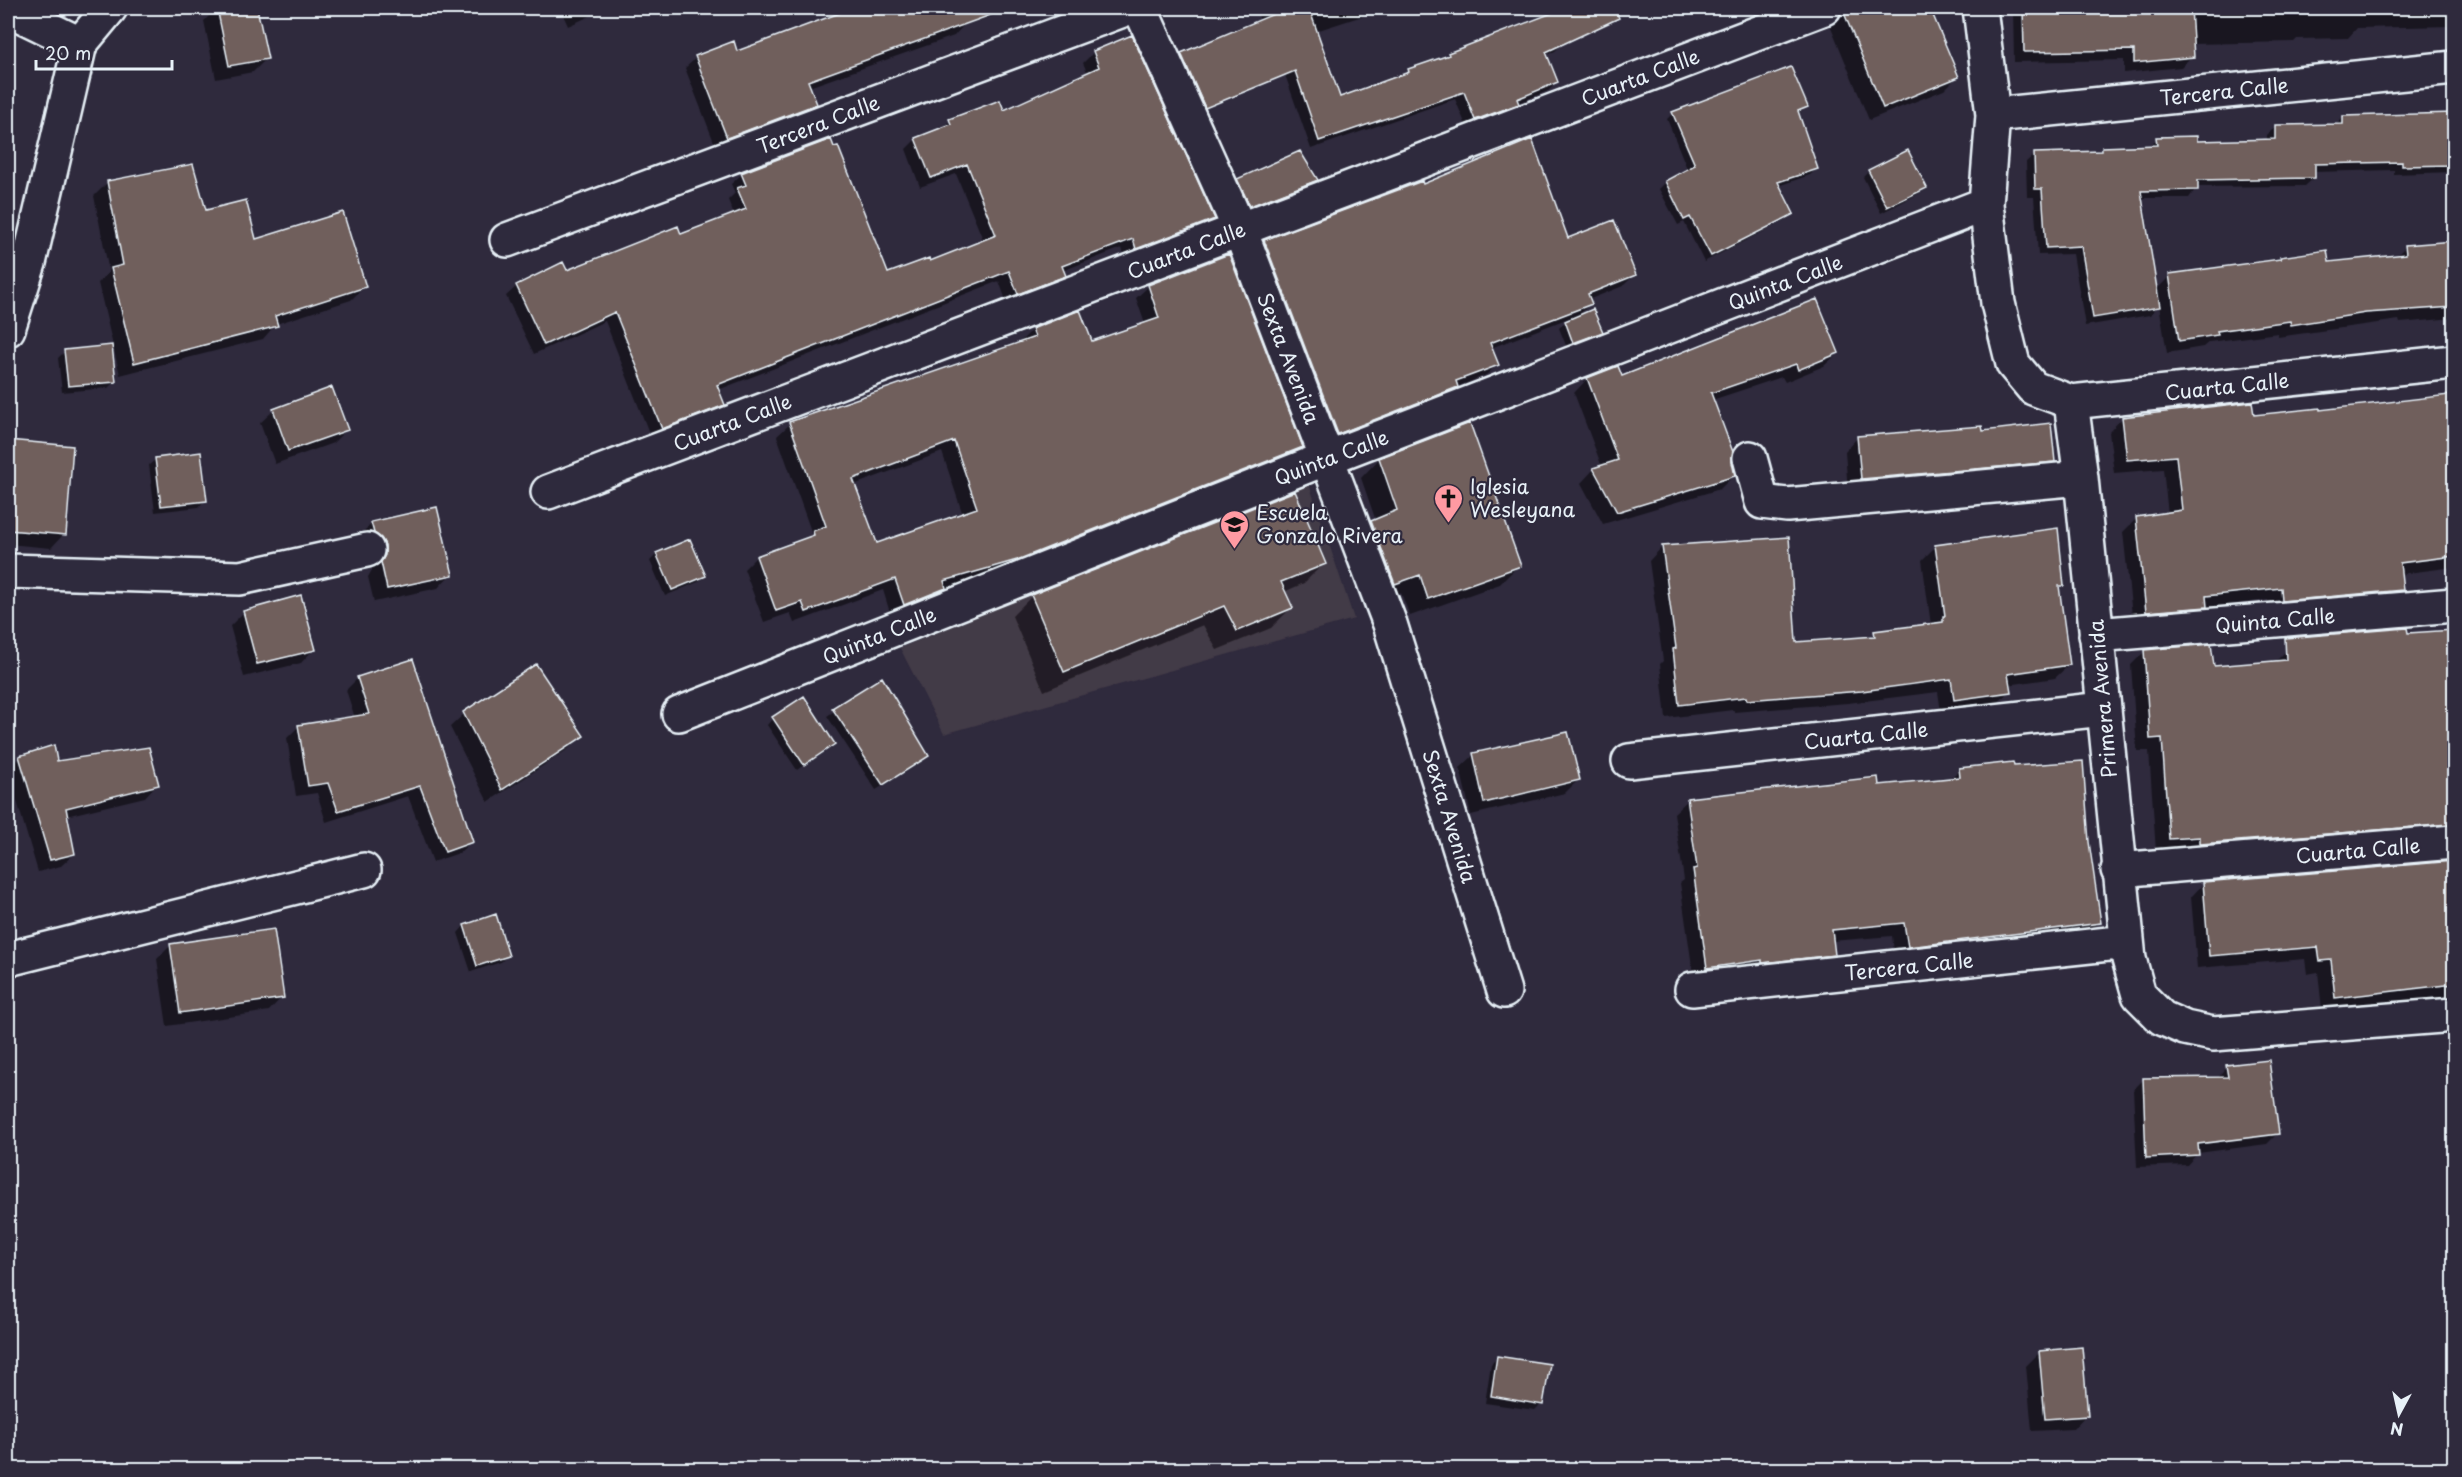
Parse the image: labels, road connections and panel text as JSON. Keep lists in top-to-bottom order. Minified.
{"streets":{"street":["Cuarta Calle","Tercera Calle","Quinta Calle","Sexta Avenida","Primera Avenida"]},"crossings":[["Cuarta Calle","Quinta Calle"],["Cuarta Calle","Sexta Avenida"],["Cuarta Calle","Primera Avenida"],["Tercera Calle","Primera Avenida"],["Quinta Calle","Sexta Avenida"],["Quinta Calle","Primera Avenida"]],"places":{"church":["Iglesia Wesleyana"],"school or university":["Escuela Gonzalo Rivera"]},"scale_bar":"20 m","north":"bottom"}
